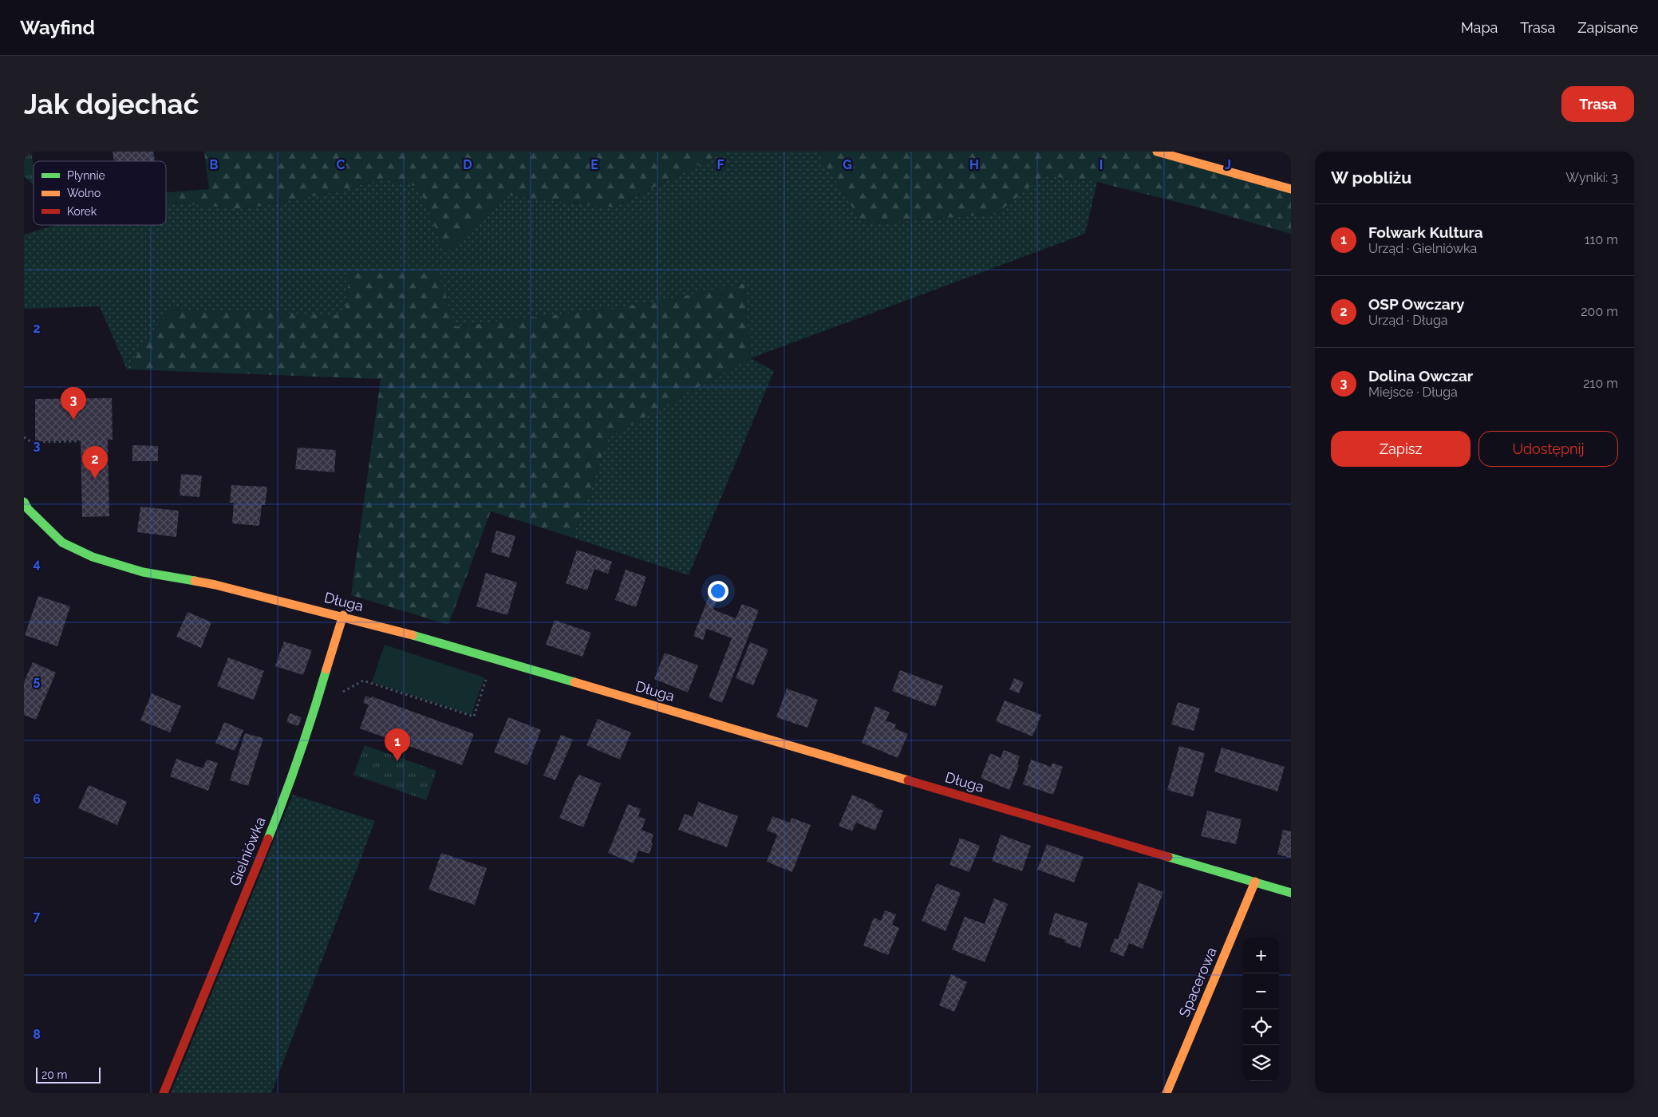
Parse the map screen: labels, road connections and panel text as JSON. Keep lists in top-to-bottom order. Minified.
{"streets":{"street":["Długa","Gielniówka","Spacerowa"]},"crossings":[["Długa","Gielniówka"],["Długa","Spacerowa"]],"legend":["Płynnie","Wolno","Korek"],"scale_bar":"20 m","page":{"header":"Wayfind","nav":["Mapa","Trasa","Zapisane"],"buttons":["Trasa",["Zapisz","Udostępnij"]],"title":"Jak dojechać","heading":["W pobliżu","Wyniki: 3"],"list":[{"mark":"1","name":"Folwark Kultura","note":"Urząd · Gielniówka","value":"110 m"},{"mark":"2","name":"OSP Owczary","note":"Urząd · Długa","value":"200 m"},{"mark":"3","name":"Dolina Owczar","note":"Miejsce · Długa","value":"210 m"}],"pins":["3","2","1"],"map_buttons":["+","−"],"scale":"20 m"},"grid":{"columns":["B","C","D","E","F","G","H","I","J"],"rows":["2","3","4","5","6","7","8"]}}
